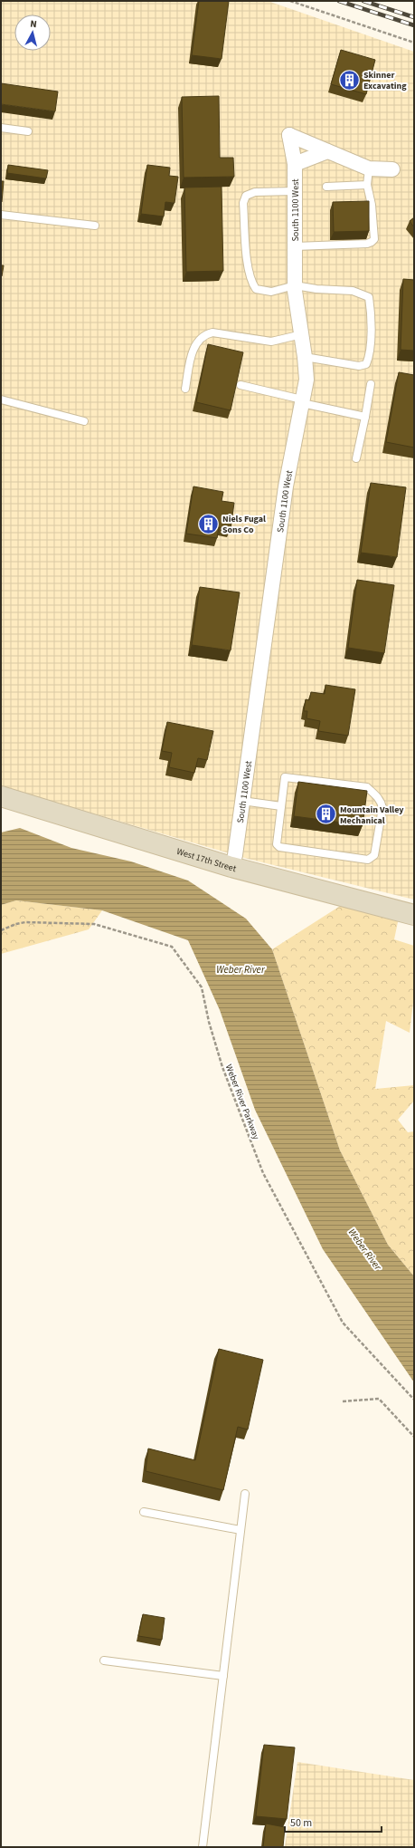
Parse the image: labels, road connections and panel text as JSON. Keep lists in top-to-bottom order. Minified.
{"streets":{"street":["South 1100 West","West 17th Street"],"path":["Weber River Parkway"]},"crossings":[["South 1100 West","West 17th Street"]],"water":["Weber River"],"places":{"building":["Skinner Excavating","Niels Fugal Sons Co","Mountain Valley Mechanical"]},"scale_bar":"50 m","north":"top"}
